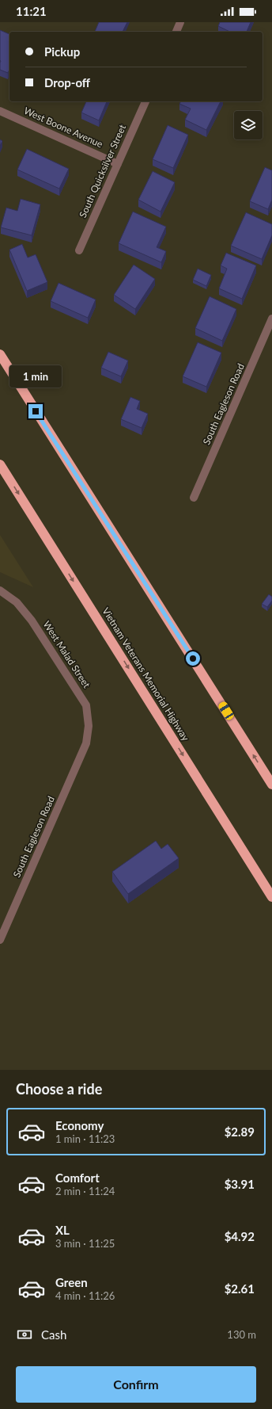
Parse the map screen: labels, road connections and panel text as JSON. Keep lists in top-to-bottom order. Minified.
{"streets":{"highway":["Vietnam Veterans Memorial Highway"],"street":["West Boone Avenue","South Quicksilver Street","South Eagleson Road","West Malad Street"]},"crossings":[["West Boone Avenue","South Quicksilver Street"],["South Eagleson Road","West Malad Street"]],"page":{"status":"11:21","banner":["Pickup","Drop-off"],"bubble":"1 min","heading":"Choose a ride","list":[{"name":"Economy","note":"1 min · 11:23","value":"$2.89"},{"name":"Comfort","note":"2 min · 11:24","value":"$3.91"},{"name":"XL","note":"3 min · 11:25","value":"$4.92"},{"name":"Green","note":"4 min · 11:26","value":"$2.61"}],"pay":["Cash","130 m"],"buttons":"Confirm"}}
